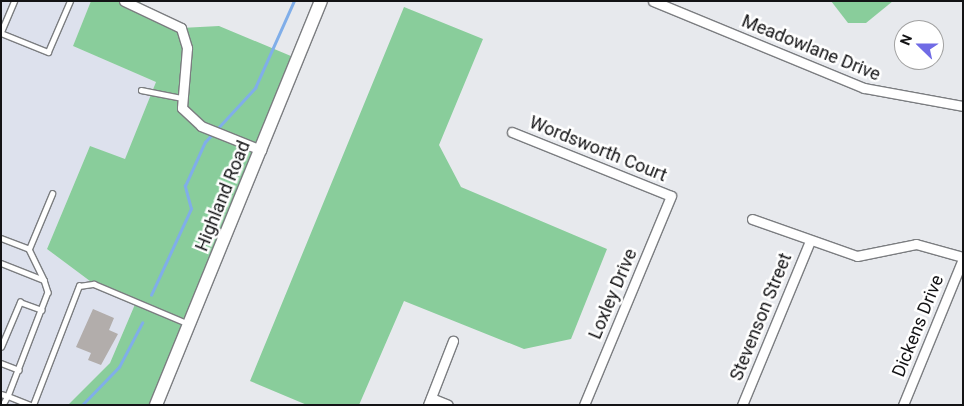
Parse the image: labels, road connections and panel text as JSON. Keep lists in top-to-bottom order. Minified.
{"streets":{"street":["Meadowlane Drive","Wordsworth Court","Highland Road","Loxley Drive","Stevenson Street","Dickens Drive"]},"crossings":[["Wordsworth Court","Loxley Drive"]],"north":"left"}
